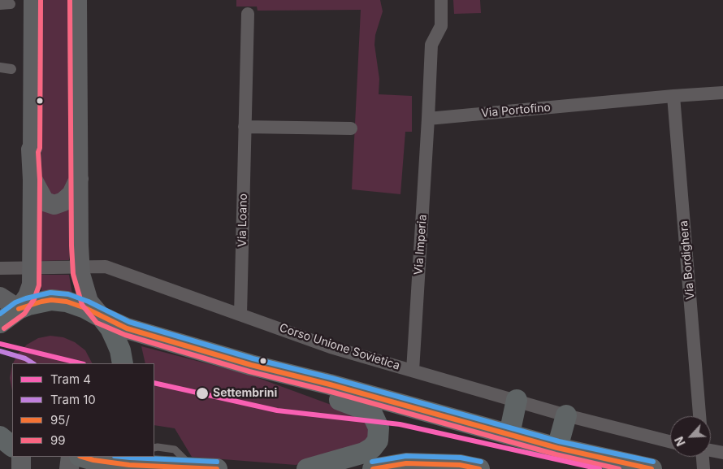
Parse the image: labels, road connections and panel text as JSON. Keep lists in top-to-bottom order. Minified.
{"streets":{"street":["Via Portofino","Via Loano","Via Imperia","Via Bordighera","Corso Unione Sovietica"]},"crossings":[["Via Portofino","Via Imperia"],["Via Portofino","Via Bordighera"],["Via Loano","Corso Unione Sovietica"],["Via Imperia","Corso Unione Sovietica"]],"places":["Settembrini"],"lines":["transit line 99","transit line 95/","tram line 4","tram line 10"],"legend":["Tram 4","Tram 10","95/","99"],"north":"bottom left"}
